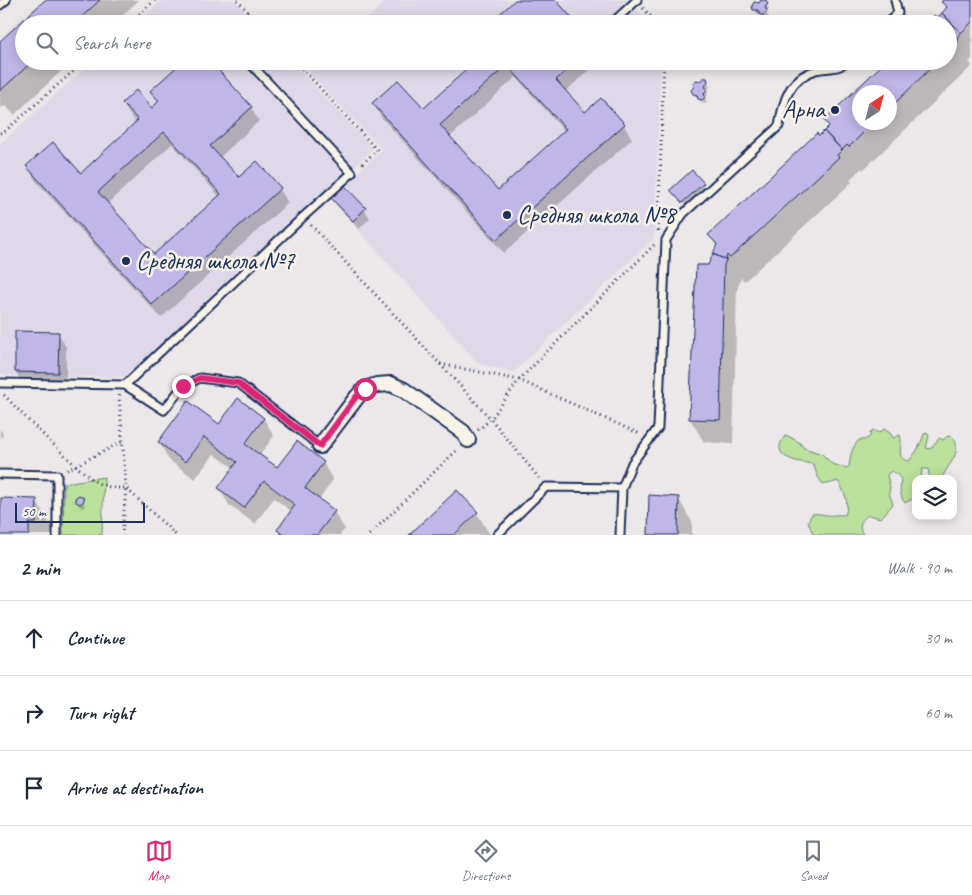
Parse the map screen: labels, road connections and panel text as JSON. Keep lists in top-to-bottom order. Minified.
{"places":["Арна","Средняя школа №8","Средняя школа №7"],"scale_bar":"50 m","north":"top right","page":{"search":"Search here","scale":"50 m","heading":["2 min","Walk · 90 m"],"list":[["Continue","30 m"],["Turn right","60 m"],"Arrive at destination"],"nav":["Map","Directions","Saved"]}}
